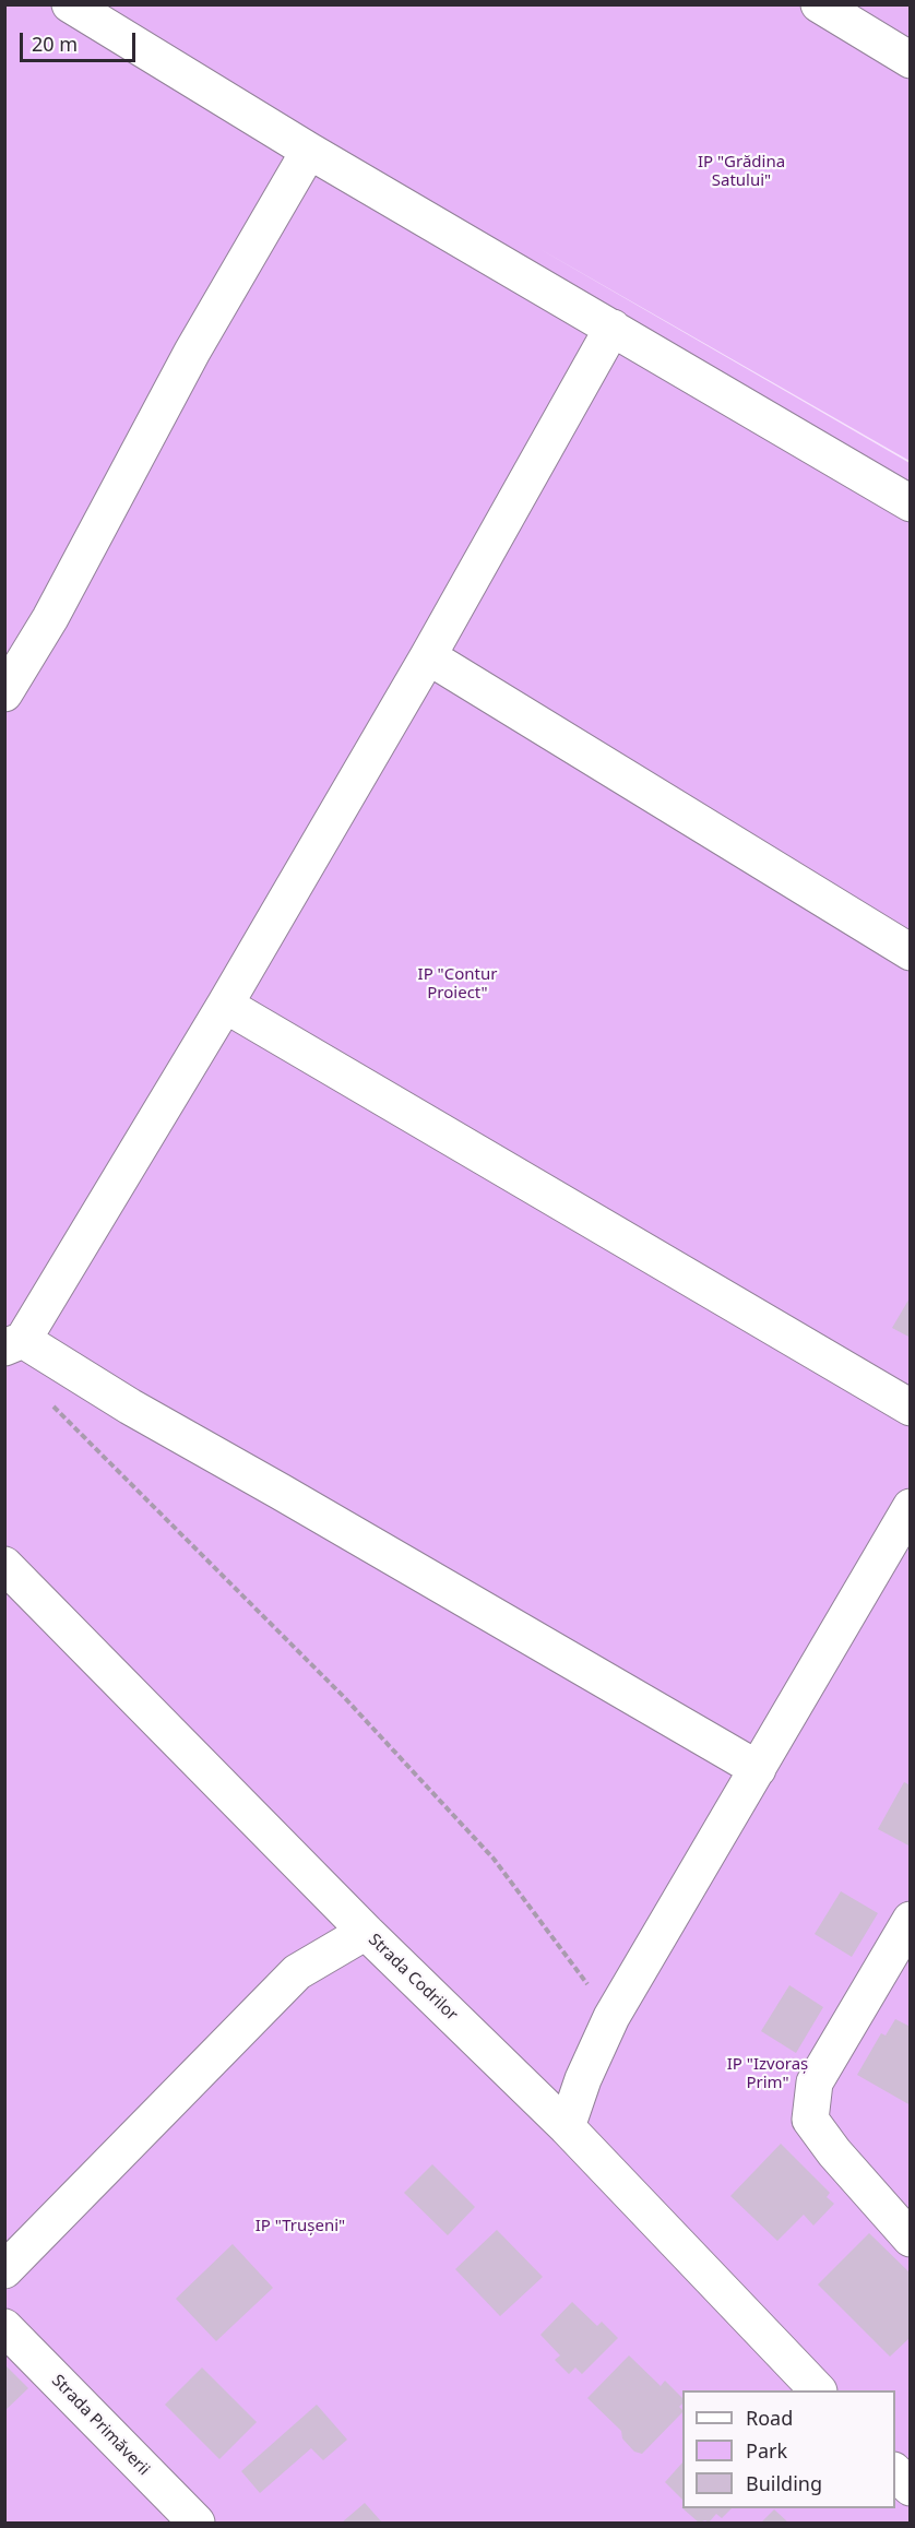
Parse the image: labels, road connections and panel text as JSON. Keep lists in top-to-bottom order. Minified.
{"streets":{"street":["Strada Codrilor","Strada Primăverii"]},"parks":["IP \"Grădina Satului\"","IP \"Contur Proiect\"","IP \"Izvoraș Prim\"","IP \"Trușeni\""],"legend":["Road","Park","Building"],"scale_bar":"20 m"}
